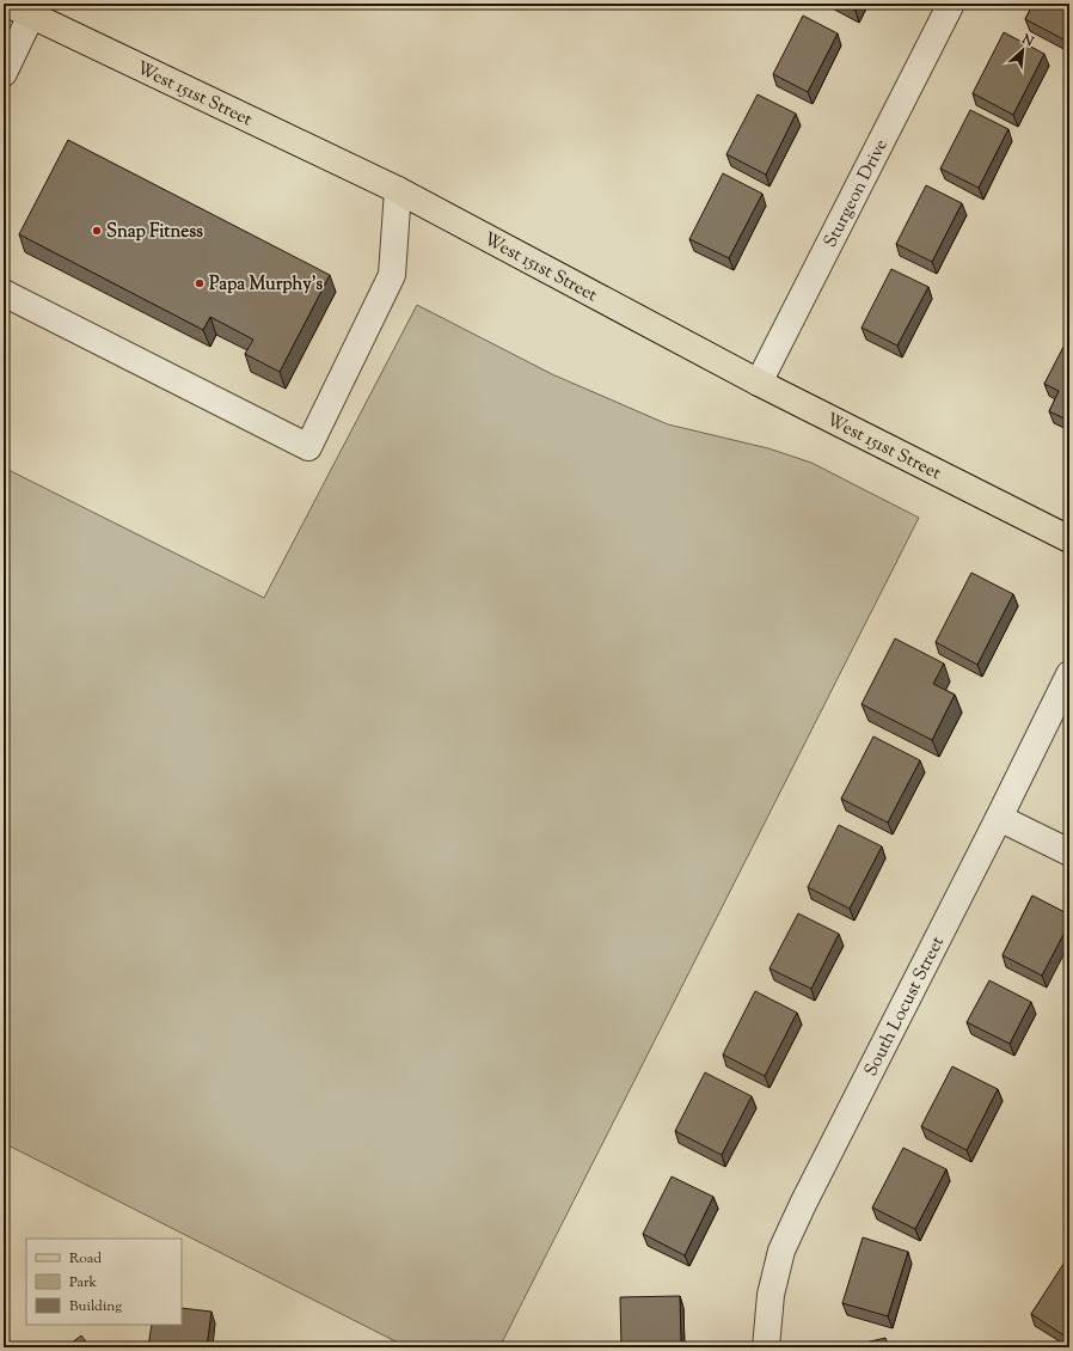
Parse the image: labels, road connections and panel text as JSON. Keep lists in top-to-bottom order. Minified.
{"streets":{"main road":["West 151st Street"],"street":["Sturgeon Drive","South Locust Street"]},"crossings":[["West 151st Street","Sturgeon Drive"]],"places":["Snap Fitness","Papa Murphy's"],"legend":["Road","Park","Building"],"north":"top right"}
